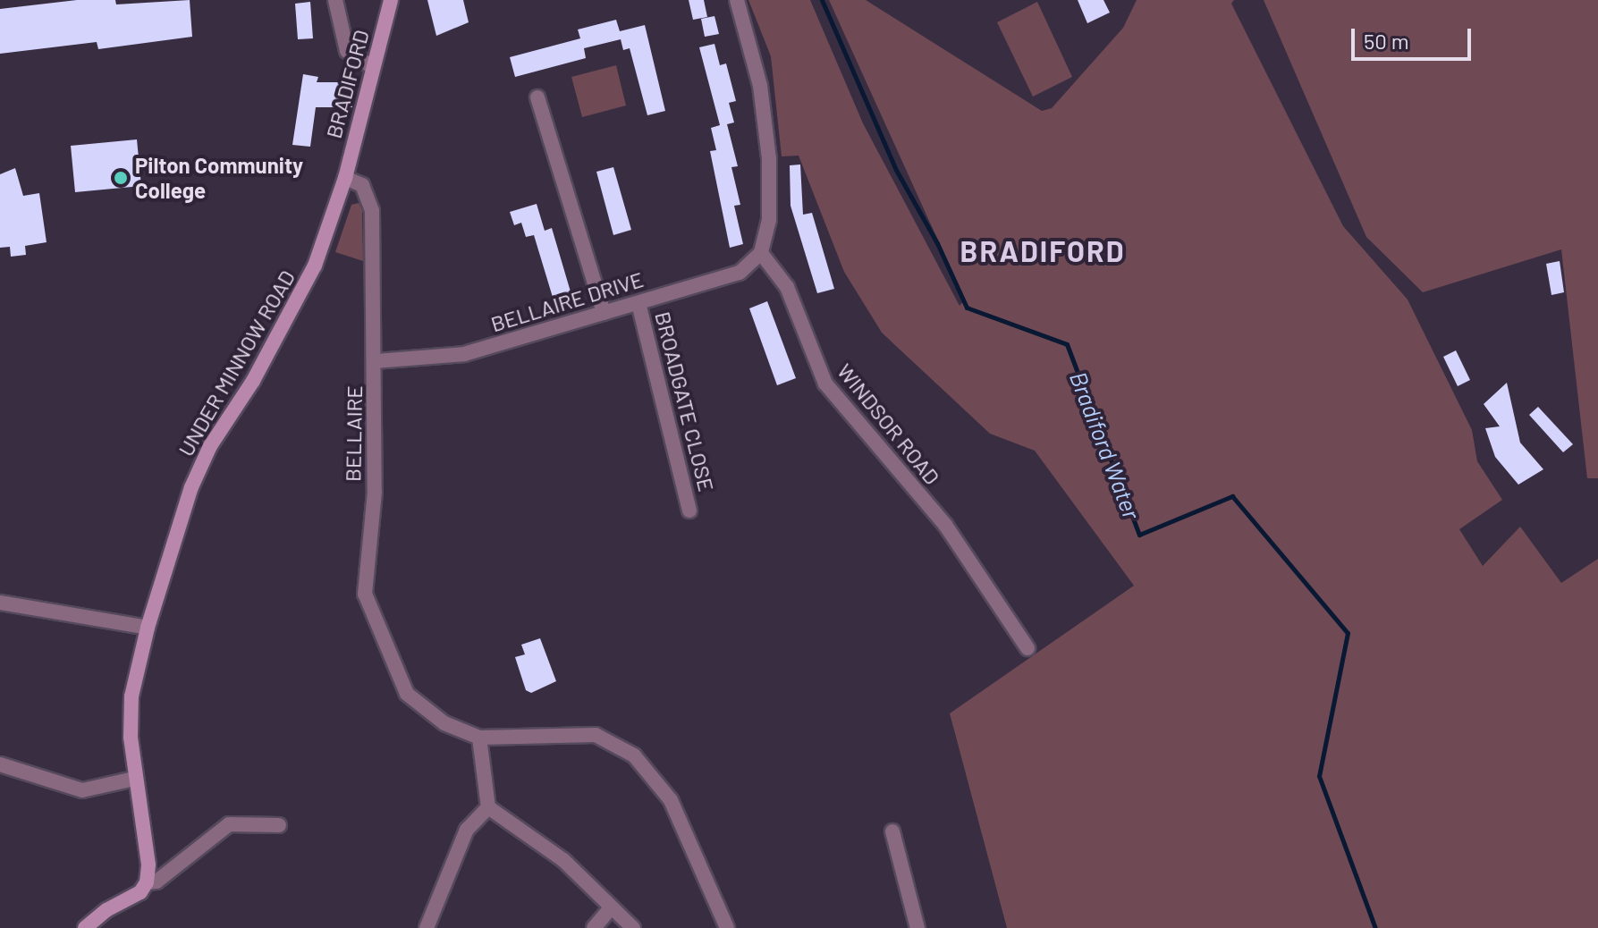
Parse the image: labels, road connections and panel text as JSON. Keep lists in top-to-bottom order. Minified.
{"streets":{"street":["BRADIFORD","BELLAIRE DRIVE","UNDER MINNOW ROAD","BROADGATE CLOSE","WINDSOR ROAD","BELLAIRE"]},"crossings":[["BRADIFORD","UNDER MINNOW ROAD"],["BRADIFORD","BELLAIRE"],["BELLAIRE DRIVE","BROADGATE CLOSE"],["BELLAIRE DRIVE","WINDSOR ROAD"],["BELLAIRE DRIVE","BELLAIRE"],["UNDER MINNOW ROAD","BELLAIRE"]],"districts":["BRADIFORD"],"water":["Bradiford Water"],"places":["Pilton Community College"],"scale_bar":"50 m"}
